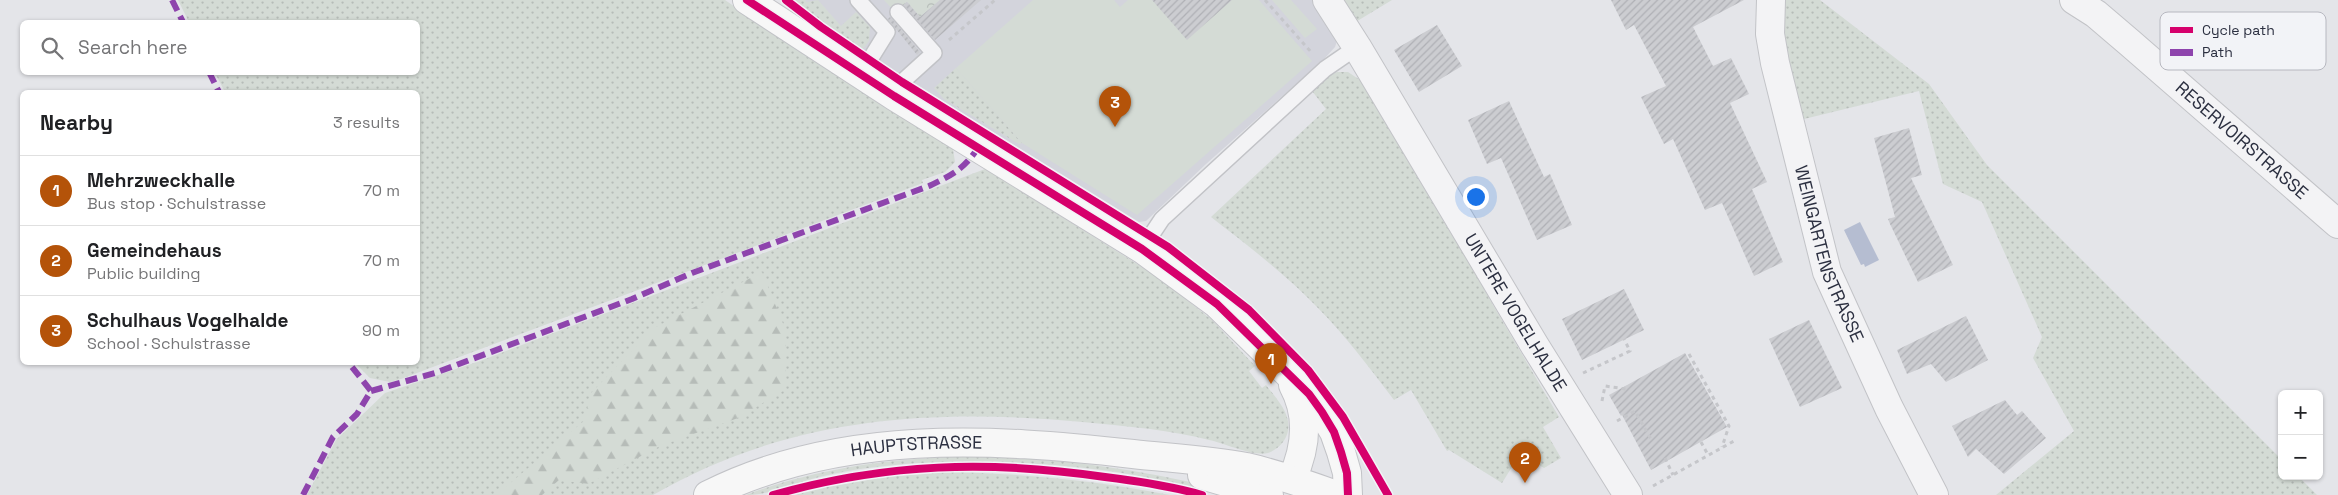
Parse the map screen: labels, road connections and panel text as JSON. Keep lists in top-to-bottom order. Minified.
{"streets":{"street":["RESERVOIRSTRASSE","WEINGARTENSTRASSE","UNTERE VOGELHALDE","HAUPTSTRASSE"]},"legend":["Cycle path","Path"],"page":{"search":"Search here","pins":["3","1","2"],"heading":["Nearby","3 results"],"list":[{"mark":"1","name":"Mehrzweckhalle","note":"Bus stop · Schulstrasse","value":"70 m"},{"mark":"2","name":"Gemeindehaus","note":"Public building","value":"70 m"},{"mark":"3","name":"Schulhaus Vogelhalde","note":"School · Schulstrasse","value":"90 m"}],"map_buttons":["+","−"]}}
